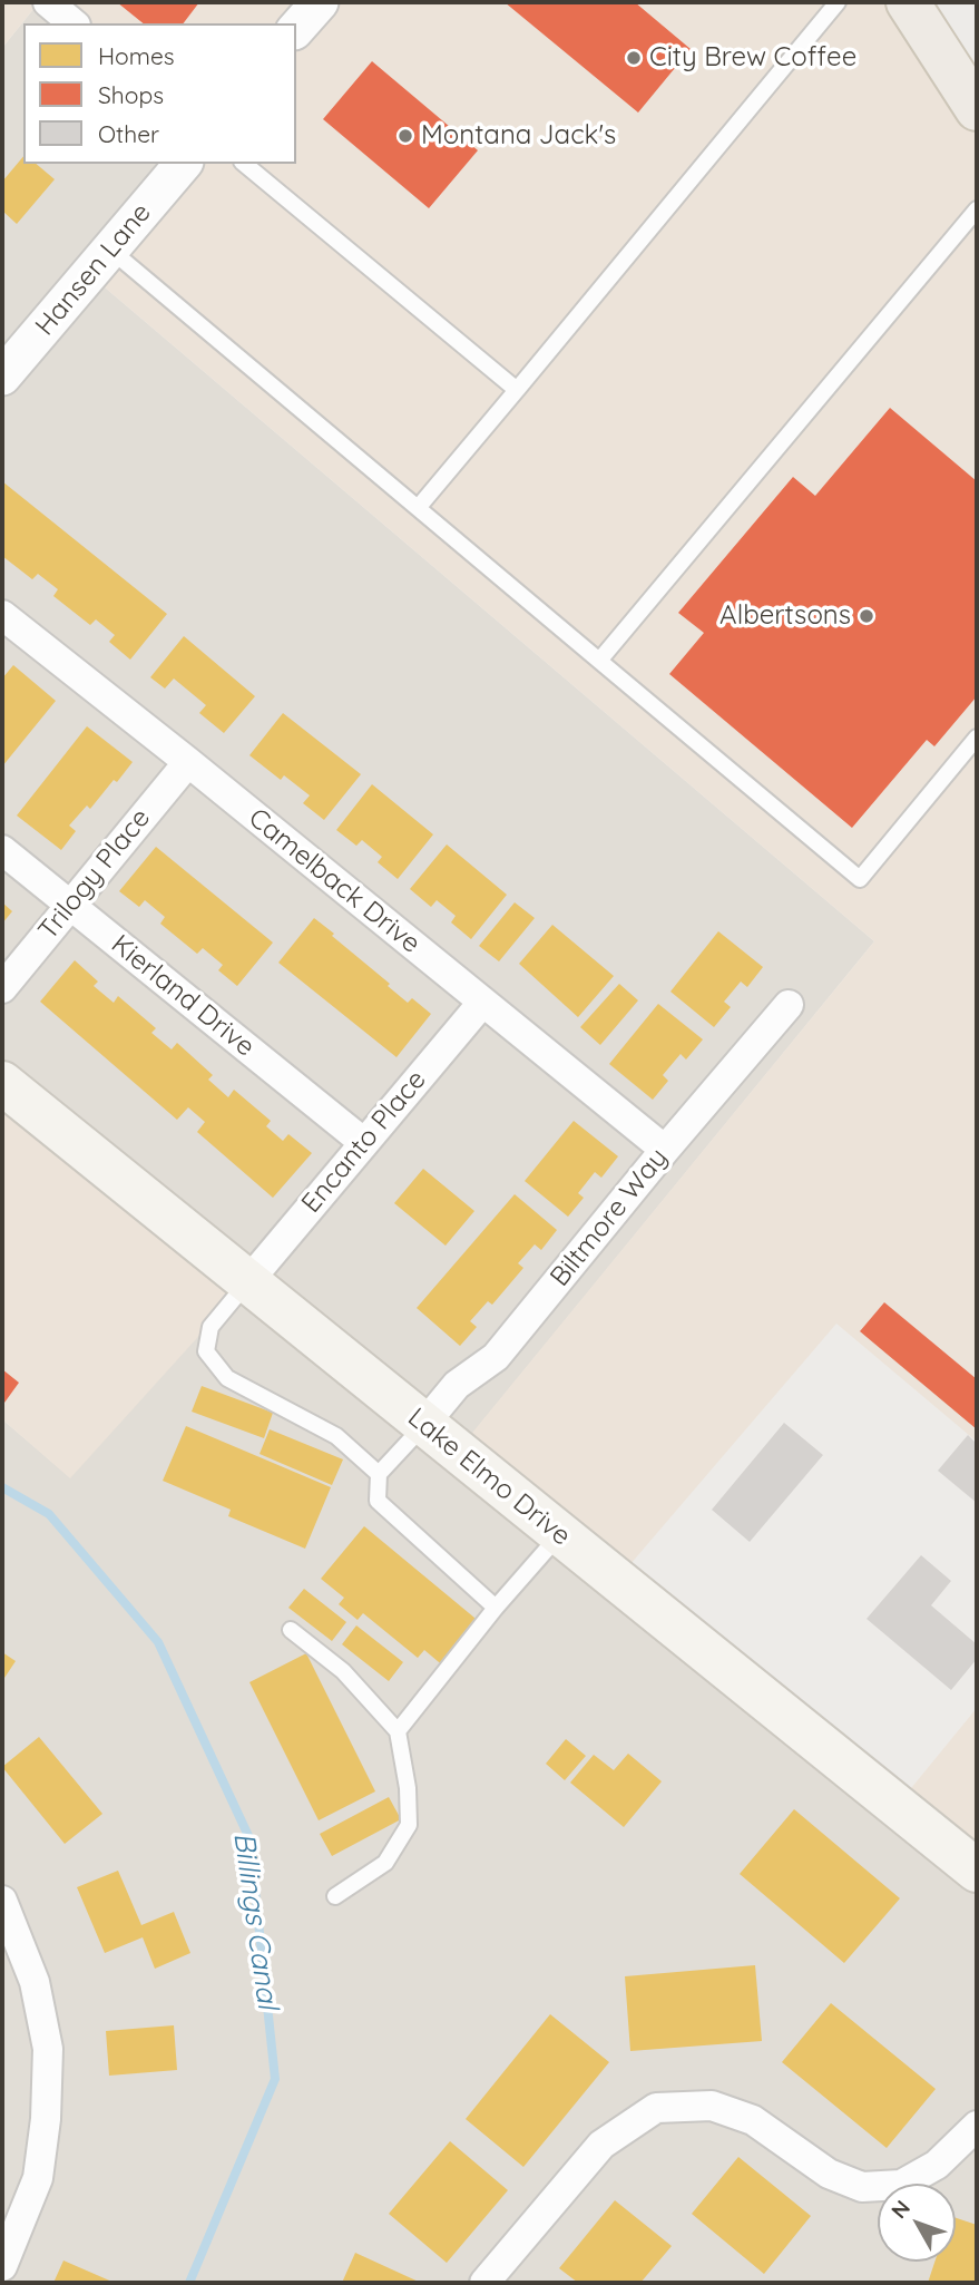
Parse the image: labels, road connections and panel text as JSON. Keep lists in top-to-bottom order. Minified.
{"streets":{"main road":["Lake Elmo Drive"],"street":["Hansen Lane","Trilogy Place","Camelback Drive","Kierland Drive","Encanto Place","Biltmore Way"]},"crossings":[["Trilogy Place","Camelback Drive"],["Trilogy Place","Kierland Drive"],["Camelback Drive","Encanto Place"],["Camelback Drive","Biltmore Way"],["Kierland Drive","Encanto Place"],["Encanto Place","Lake Elmo Drive"],["Biltmore Way","Lake Elmo Drive"]],"water":["Billings Canal"],"places":["City Brew Coffee","Montana Jack's","Albertsons"],"legend":["Homes","Shops","Other"],"north":"top left"}
